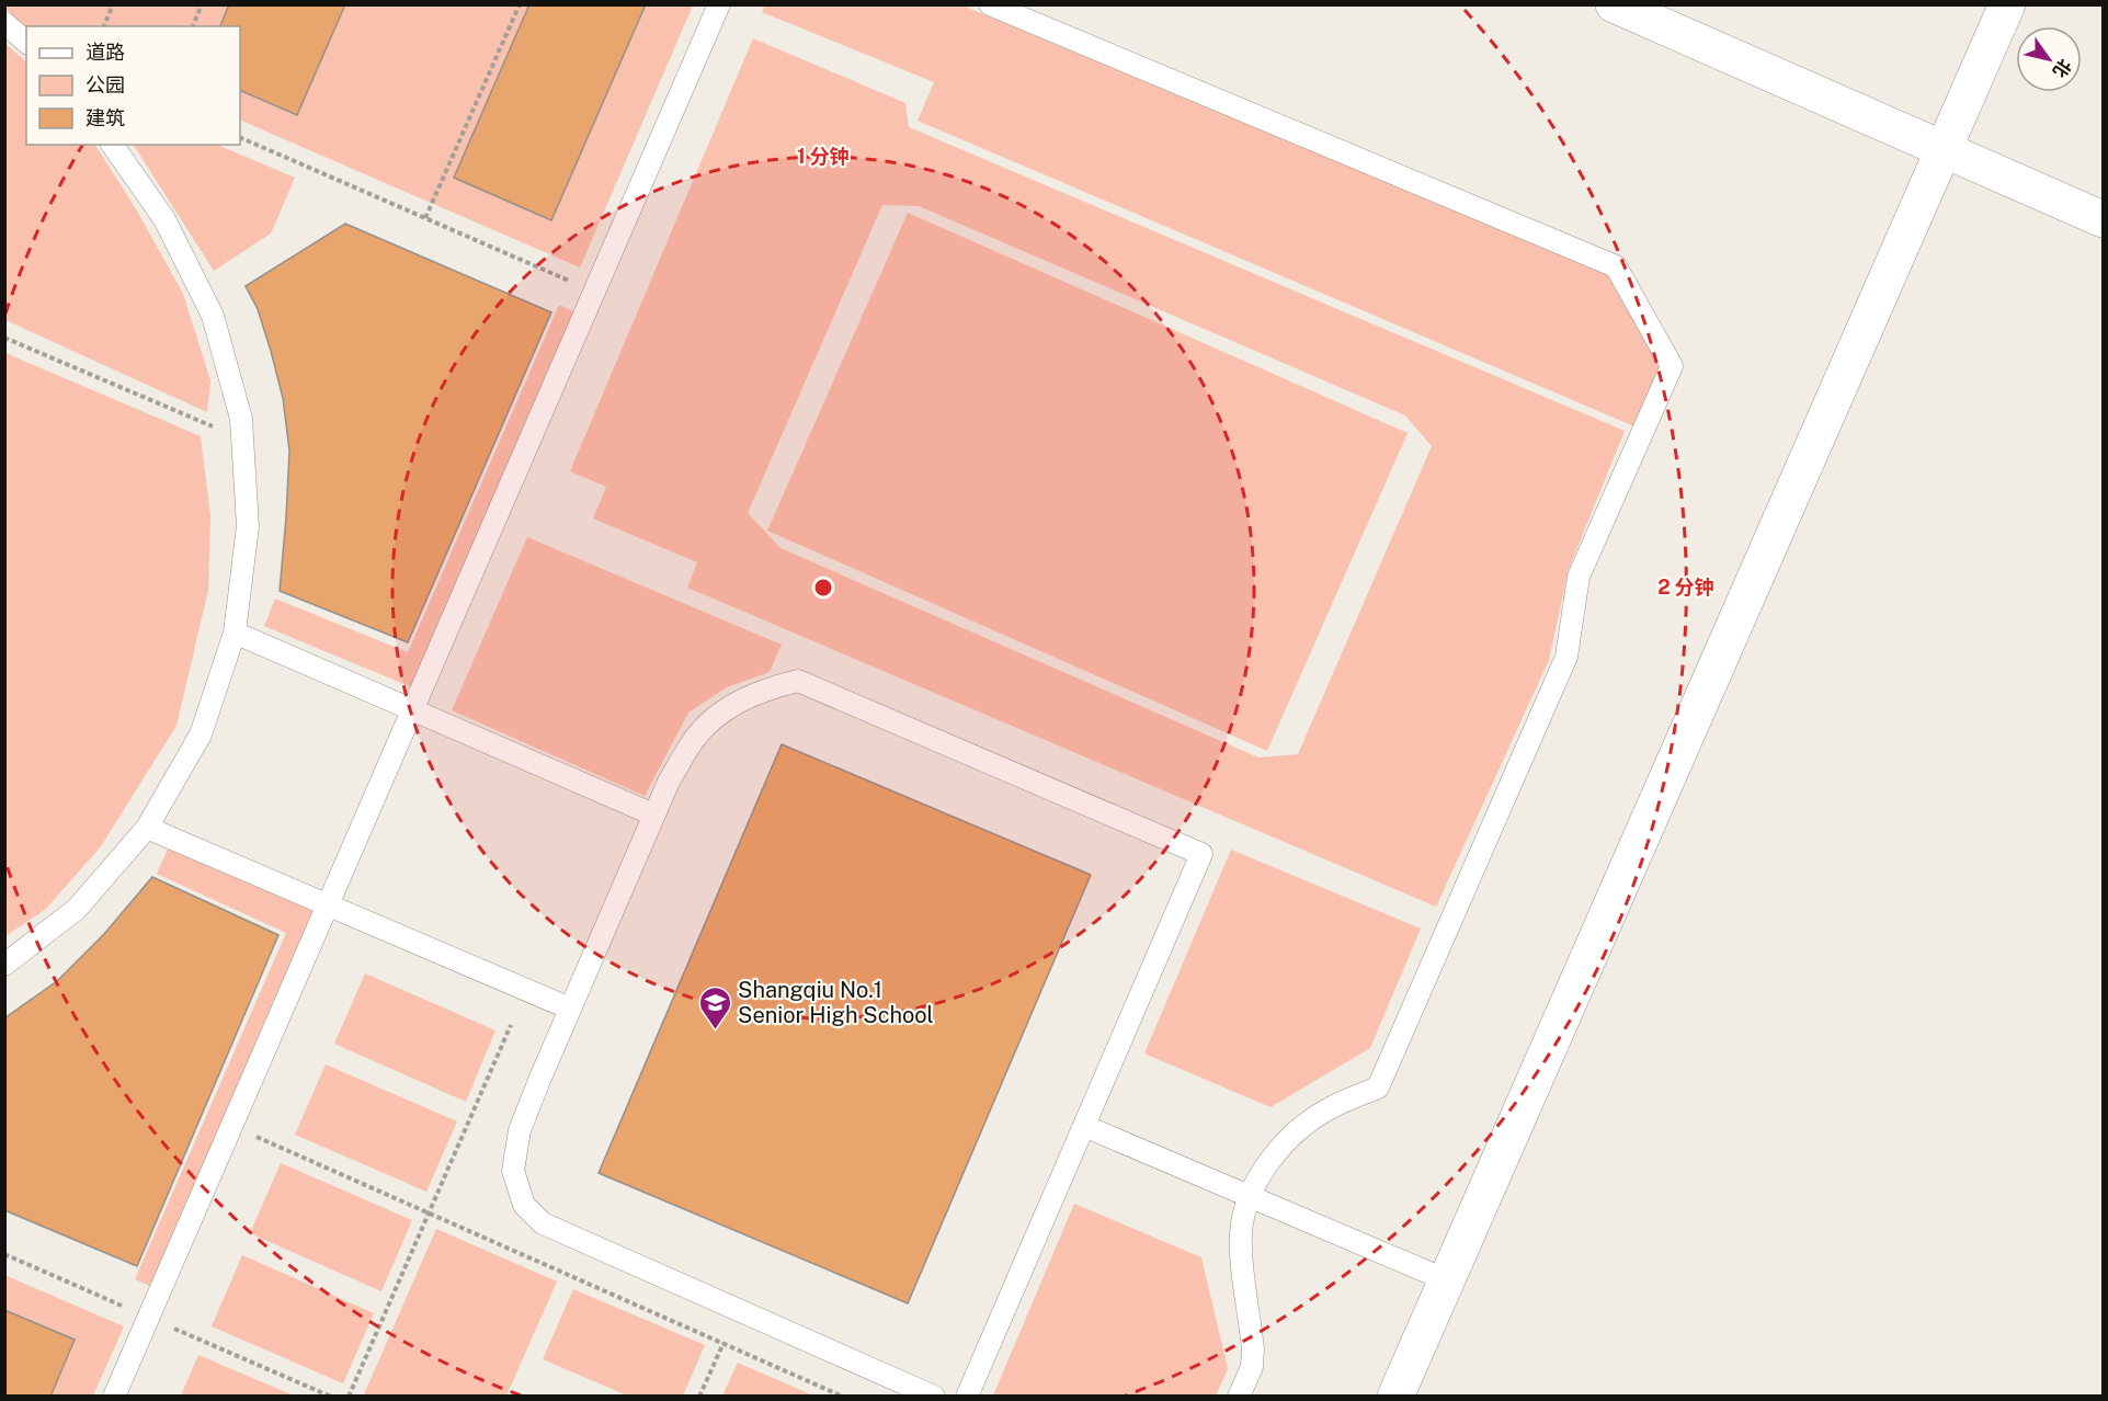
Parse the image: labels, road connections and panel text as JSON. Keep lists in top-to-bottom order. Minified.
{"places":{"school or university":["Shangqiu No.1 Senior High School"]},"legend":["道路","公园","建筑"],"north":"bottom right","rings":["1 分钟","2 分钟"]}
